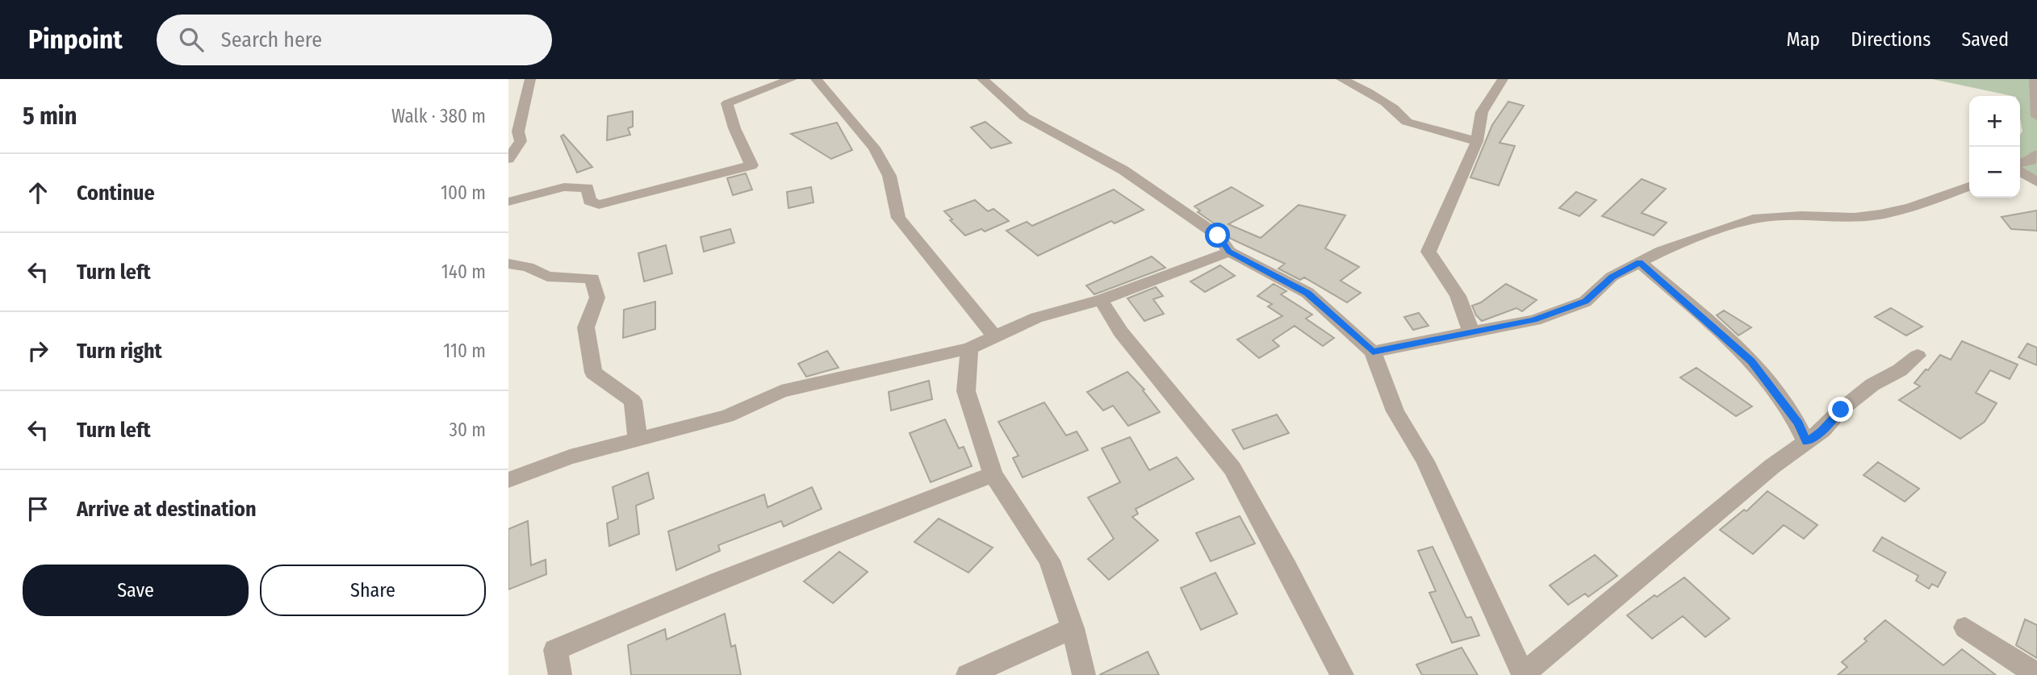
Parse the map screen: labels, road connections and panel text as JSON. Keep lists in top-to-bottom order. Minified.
{"page":{"header":"Pinpoint","search":"Search here","nav":["Map","Directions","Saved"],"heading":["5 min","Walk · 380 m"],"map_buttons":["+","−"],"list":[["Continue","100 m"],["Turn left","140 m"],["Turn right","110 m"],["Turn left","30 m"],"Arrive at destination"],"buttons":["Save","Share"]}}
